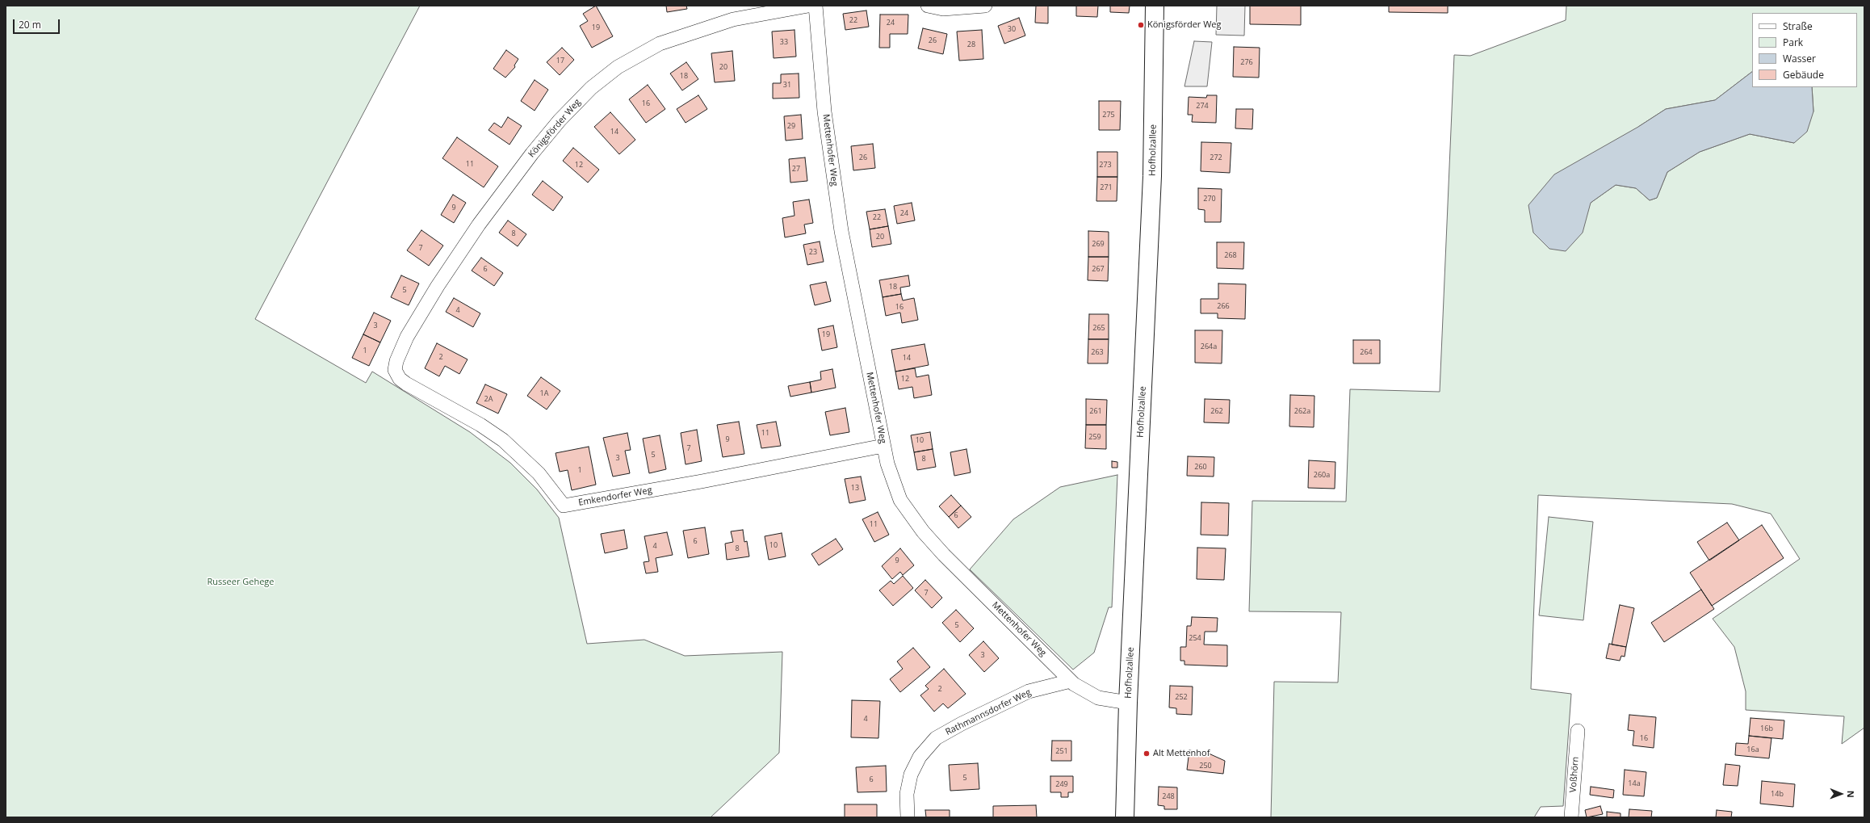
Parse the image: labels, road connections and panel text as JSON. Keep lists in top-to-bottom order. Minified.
{"streets":{"street":["Königsförder Weg","Mettenhofer Weg","Hofholzallee","Emkendorfer Weg","Rathmannsdorfer Weg","Voßhörn"]},"crossings":[["Königsförder Weg","Emkendorfer Weg"],["Mettenhofer Weg","Hofholzallee"],["Mettenhofer Weg","Emkendorfer Weg"],["Mettenhofer Weg","Rathmannsdorfer Weg"]],"parks":["Russeer Gehege"],"places":["Königsförder Weg","Alt Mettenhof"],"house_numbers":["22","24","19","30","26","33","28","17","276","20","18","31","16","274","275","29","14","26","272","11","12","273","27","271","270","9","24","22","8","20","269","7","23","268","6","267","18","5","266","16","4","3","265","19","264a","1","263","264","2","14","12","1A","2A","261","262","262a","11","259","9","10","7","5","3","8","260","1","260a","13","6","11","6","10","4","8","9","7","5","254","3","2","252","4","16b","16","16a","251","250","5","6","14a","249","14b","248"],"legend":["Straße","Park","Wasser","Gebäude"],"scale_bar":"20 m","north":"right"}
